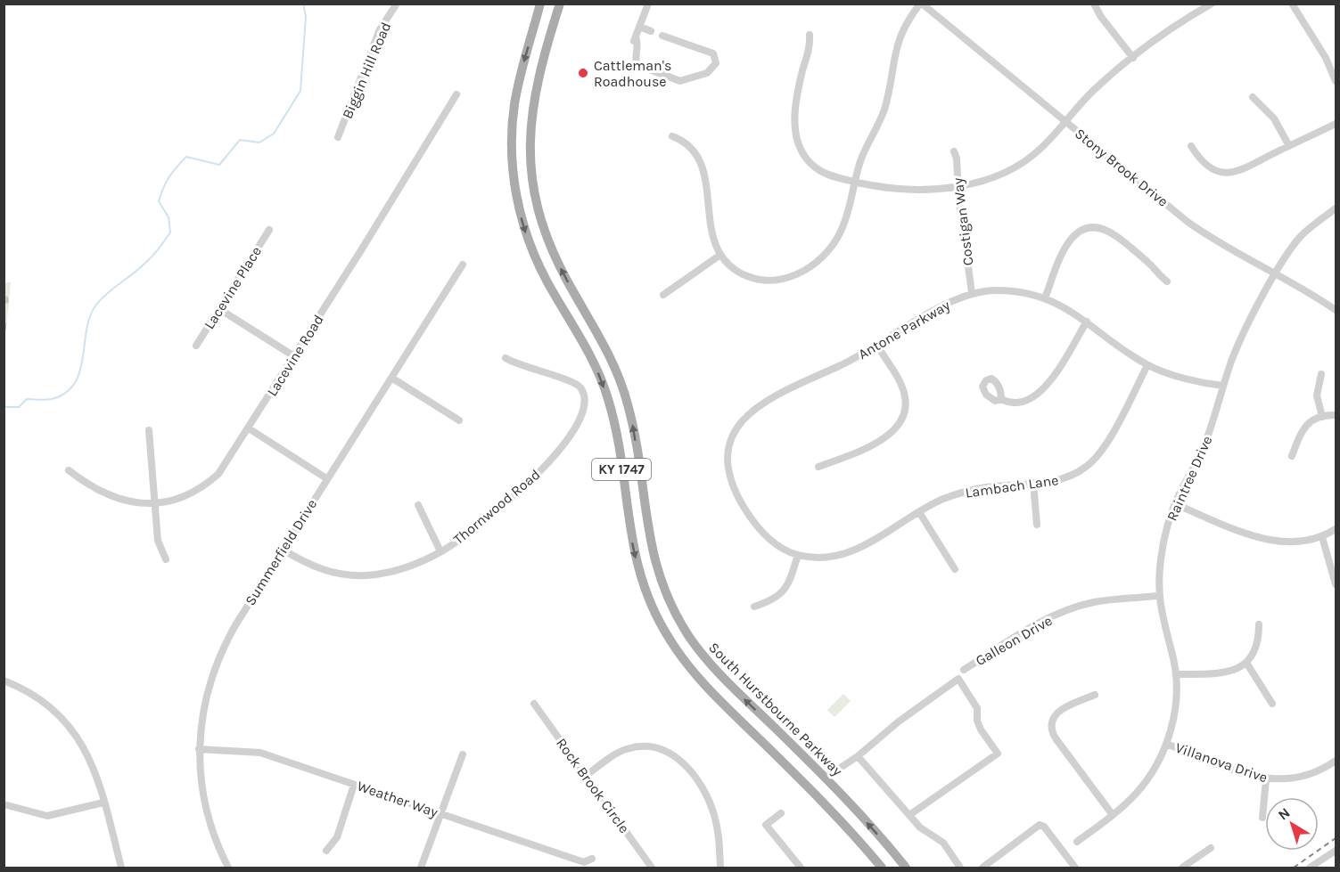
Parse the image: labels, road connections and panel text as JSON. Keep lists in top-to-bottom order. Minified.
{"streets":{"main road":["KY 1747","South Hurstbourne Parkway"],"street":["Biggin Hill Road","Stony Brook Drive","Costigan Way","Lacevine Place","Antone Parkway","Lacevine Road","Raintree Drive","Lambach Lane","Thornwood Road","Summerfield Drive","Galleon Drive","Villanova Drive","Rock Brook Circle","Weather Way"]},"crossings":[["Stony Brook Drive","Raintree Drive"],["Costigan Way","Antone Parkway"],["Antone Parkway","Raintree Drive"],["Antone Parkway","Lambach Lane"],["Raintree Drive","Galleon Drive"],["Raintree Drive","Villanova Drive"],["Thornwood Road","Summerfield Drive"],["Summerfield Drive","Weather Way"]],"places":["Cattleman's Roadhouse"],"north":"top left"}
